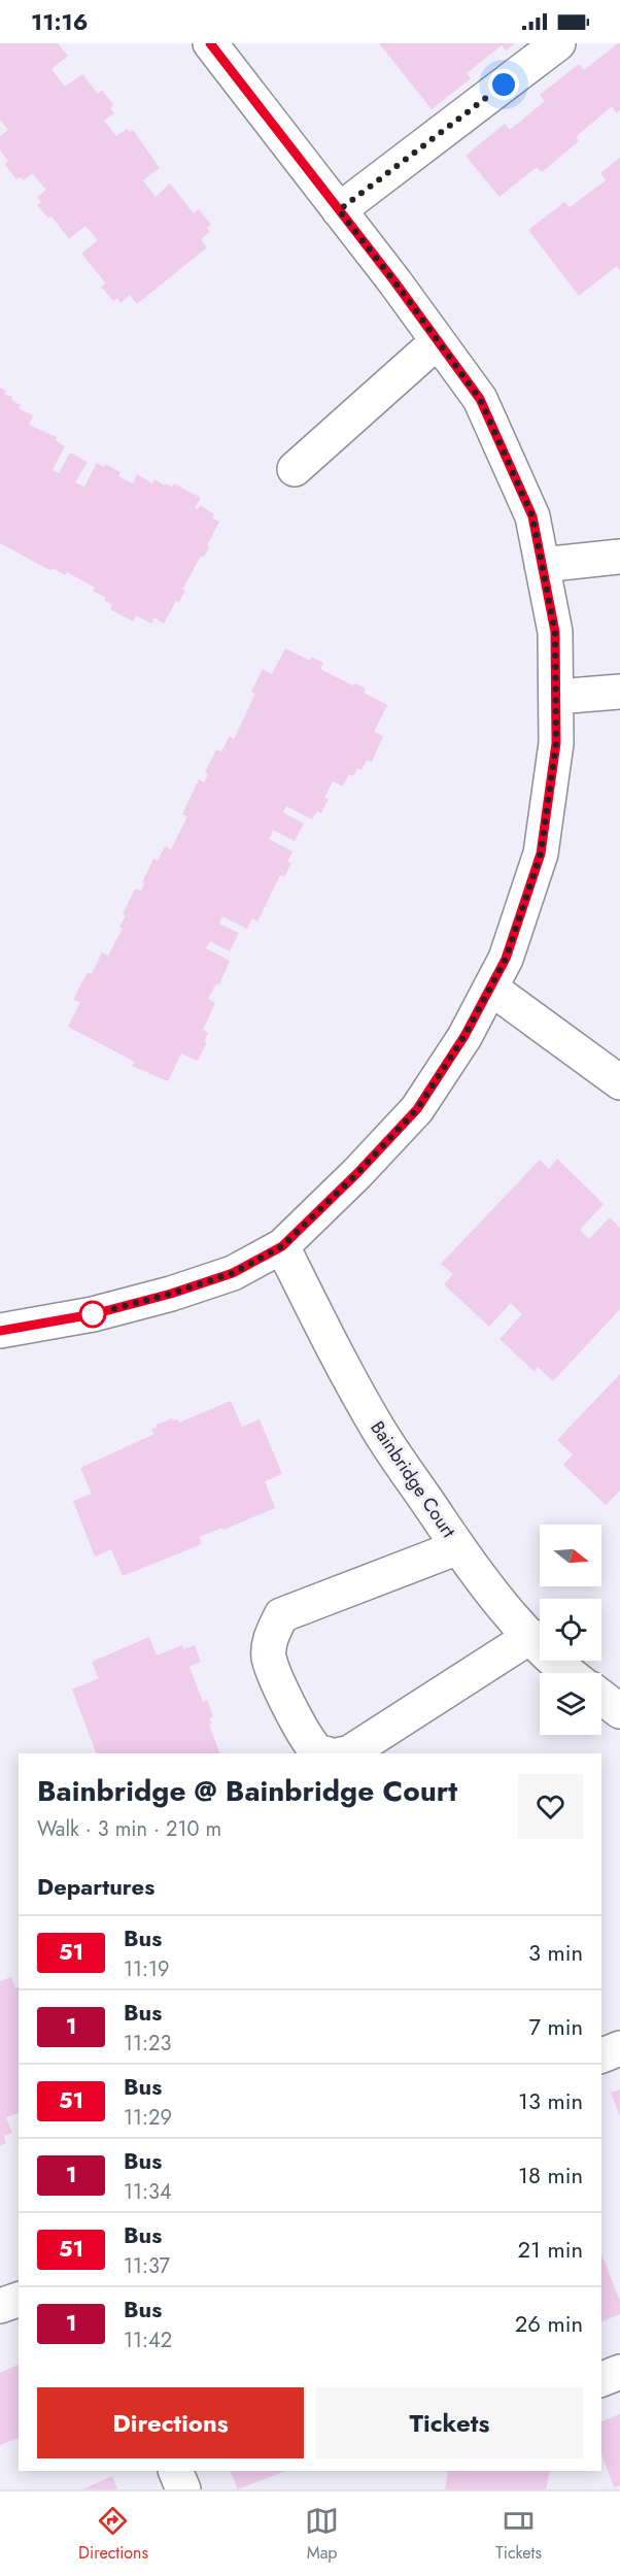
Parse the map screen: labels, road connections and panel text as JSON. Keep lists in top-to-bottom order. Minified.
{"streets":{"street":["Bainbridge Court"]},"lines":["bus line 51"],"north":"right","page":{"status":"11:16","heading":[["Bainbridge @ Bainbridge Court","Walk · 3 min · 210 m"],"Departures"],"list":[{"mark":"51","name":"Bus","note":"11:19","value":"3 min"},{"mark":"1","name":"Bus","note":"11:23","value":"7 min"},{"mark":"51","name":"Bus","note":"11:29","value":"13 min"},{"mark":"1","name":"Bus","note":"11:34","value":"18 min"},{"mark":"51","name":"Bus","note":"11:37","value":"21 min"},{"mark":"1","name":"Bus","note":"11:42","value":"26 min"}],"buttons":["Directions","Tickets"],"tabs":["Directions","Map","Tickets"]}}
